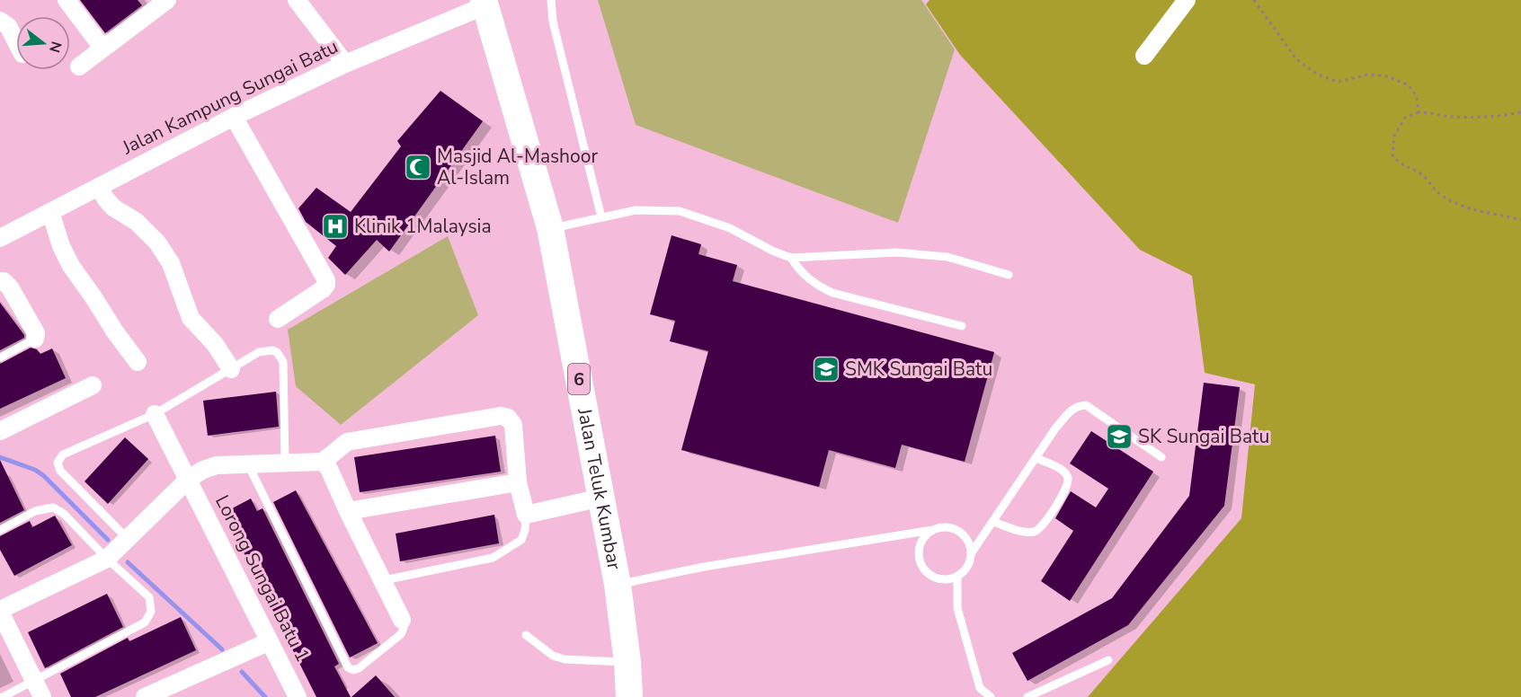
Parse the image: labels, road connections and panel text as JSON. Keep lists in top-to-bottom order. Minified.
{"streets":{"main road":["6","Jalan Teluk Kumbar"],"street":["Jalan Kampung Sungai Batu","Lorong Sungai Batu 1"]},"crossings":[["Jalan Kampung Sungai Batu","Jalan Teluk Kumbar"]],"places":{"mosque":["Masjid Al-Mashoor Al-Islam"],"hospital":["Klinik 1Malaysia"],"school or university":["SMK Sungai Batu","SK Sungai Batu"]},"north":"right"}
